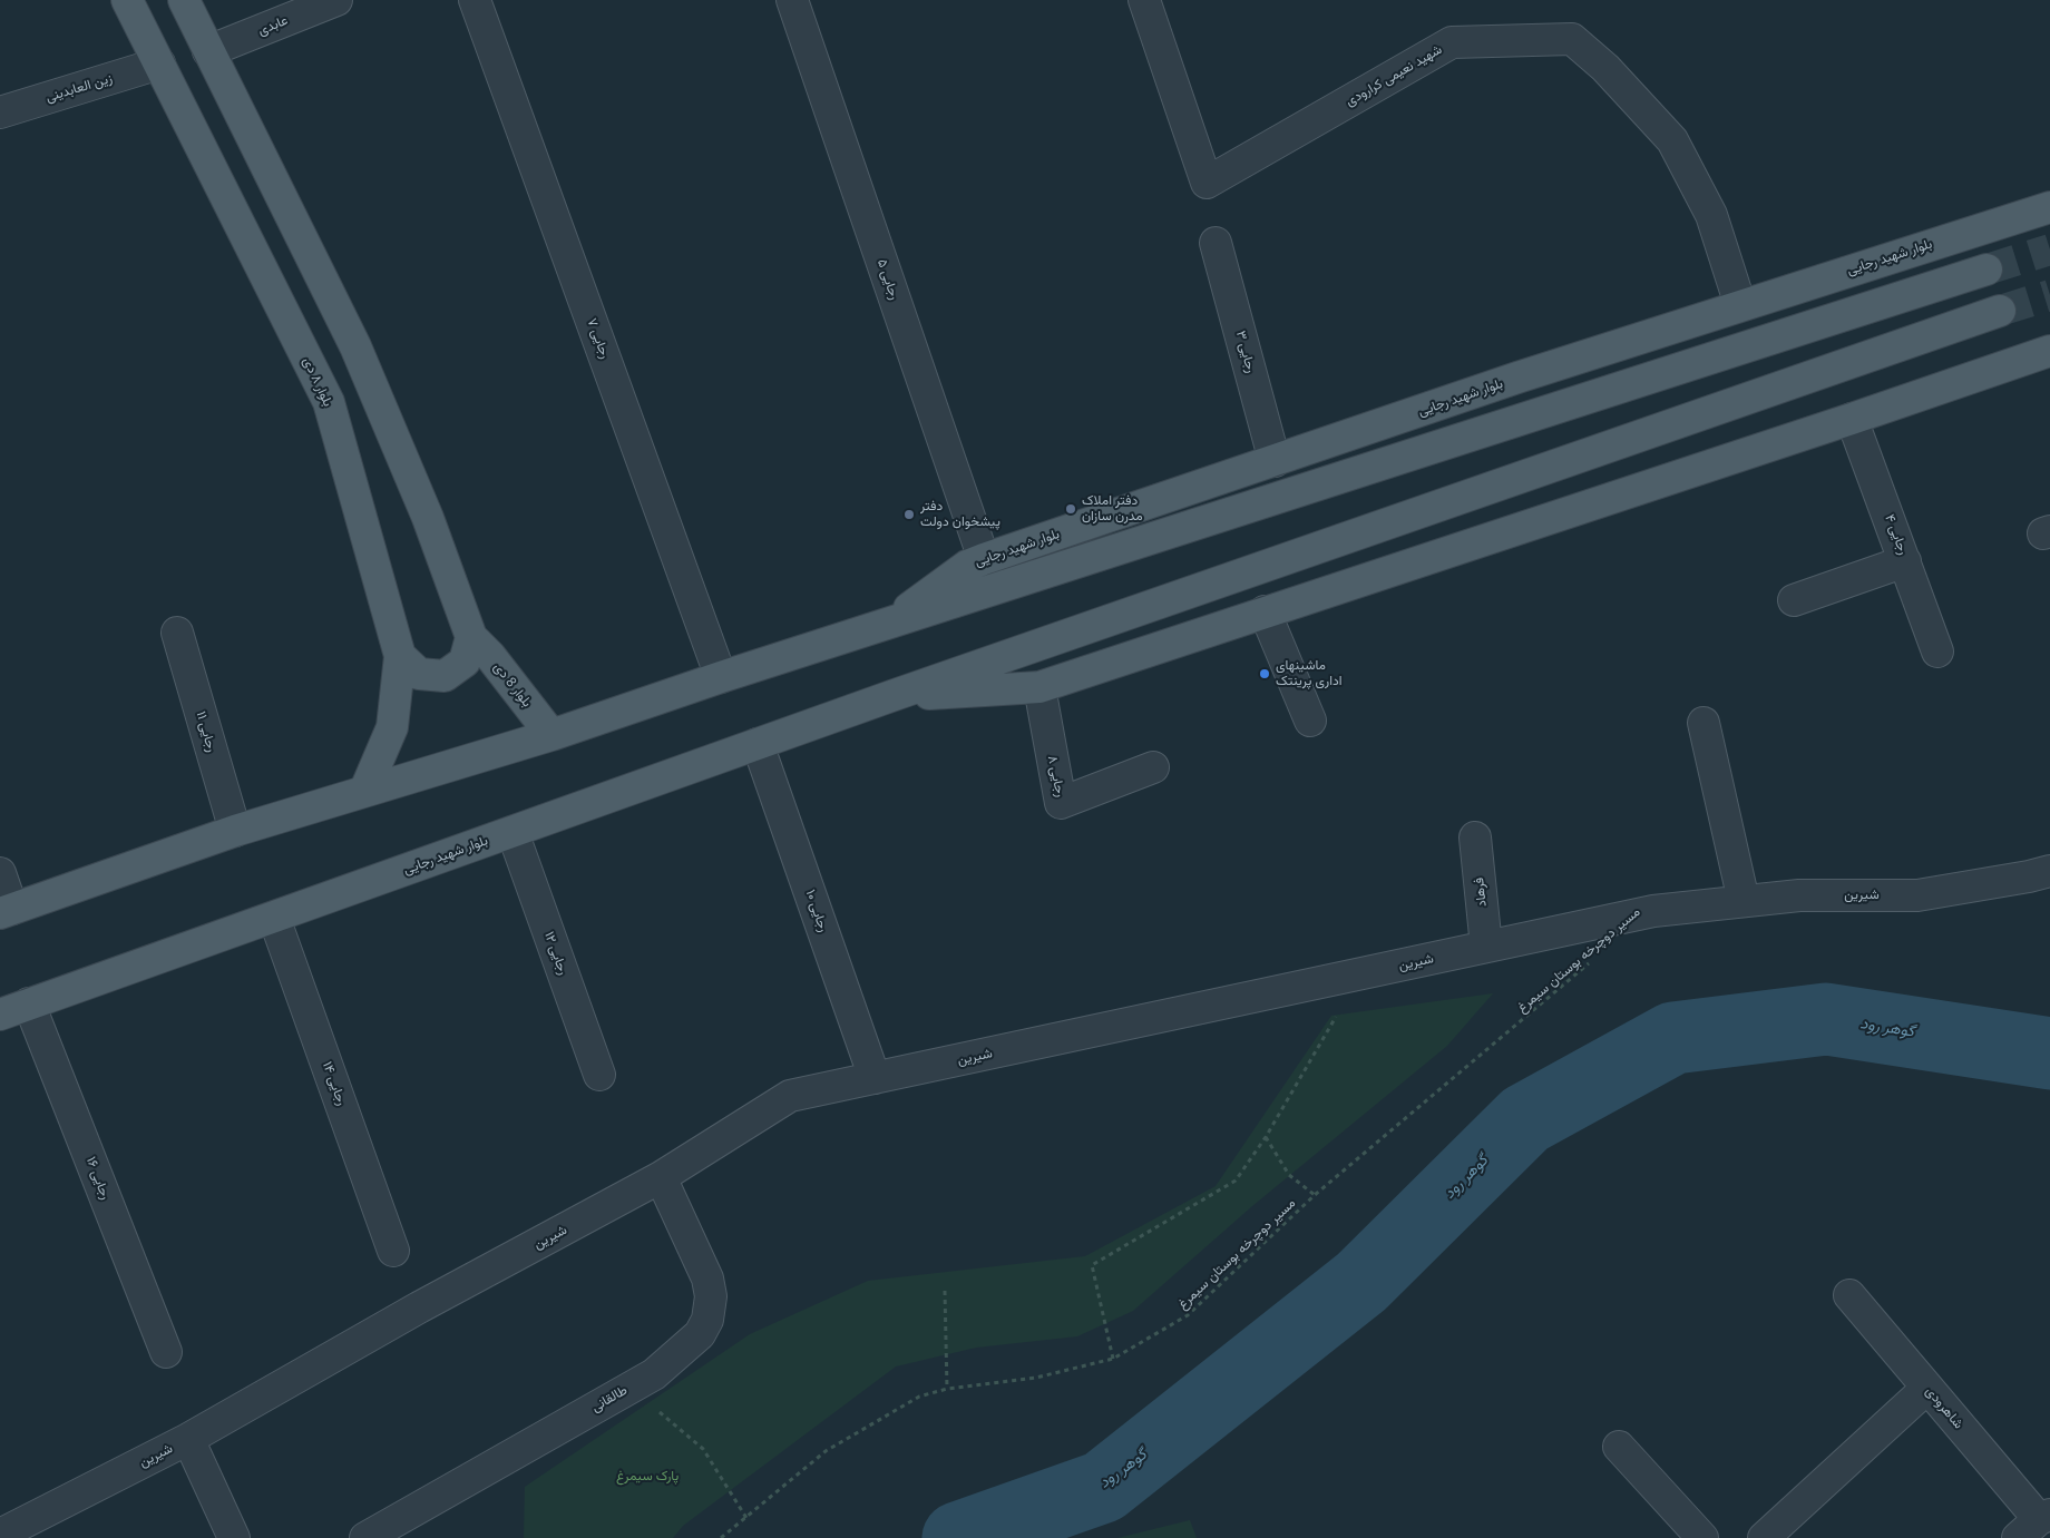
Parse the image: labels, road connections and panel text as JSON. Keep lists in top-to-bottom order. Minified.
{"streets":{"main road":["بلوار شهید رجایی","بلوار ۸ دی","بلوار 8 دی"],"street":["عابدی","شهید نعیمی کرارودی","زین العابدینی","رجایی ۵","رجایی ۷","رجایی ۳","رجایی ۴","رجایی ۱۱","رجایی ۸","فرهاد","شیرین","رجایی ۱۰","رجایی ۱۲","رجایی ۱۴","رجایی ۱۶","طالقانی","شاهرودی"],"path":["مسیر دوچرخه بوستان سیمرغ"]},"crossings":[["شهید نعیمی کرارودی","بلوار شهید رجایی"],["زین العابدینی","بلوار ۸ دی"],["بلوار شهید رجایی","رجایی ۵"],["بلوار شهید رجایی","رجایی ۷"],["بلوار شهید رجایی","رجایی ۳"],["بلوار شهید رجایی","بلوار ۸ دی"],["بلوار شهید رجایی","رجایی ۴"],["بلوار شهید رجایی","بلوار 8 دی"],["بلوار شهید رجایی","رجایی ۱۱"],["بلوار شهید رجایی","رجایی ۸"],["بلوار شهید رجایی","رجایی ۱۰"],["بلوار شهید رجایی","رجایی ۱۲"],["بلوار شهید رجایی","رجایی ۱۴"],["بلوار شهید رجایی","رجایی ۱۶"],["فرهاد","شیرین"],["شیرین","رجایی ۱۰"],["شیرین","طالقانی"]],"water":["گوهر رود"],"parks":["پارک سیمرغ"],"places":["دفتر املاک مدرن سازان","دفتر پیشخوان دولت","ماشینهای اداری پرینتک"]}
